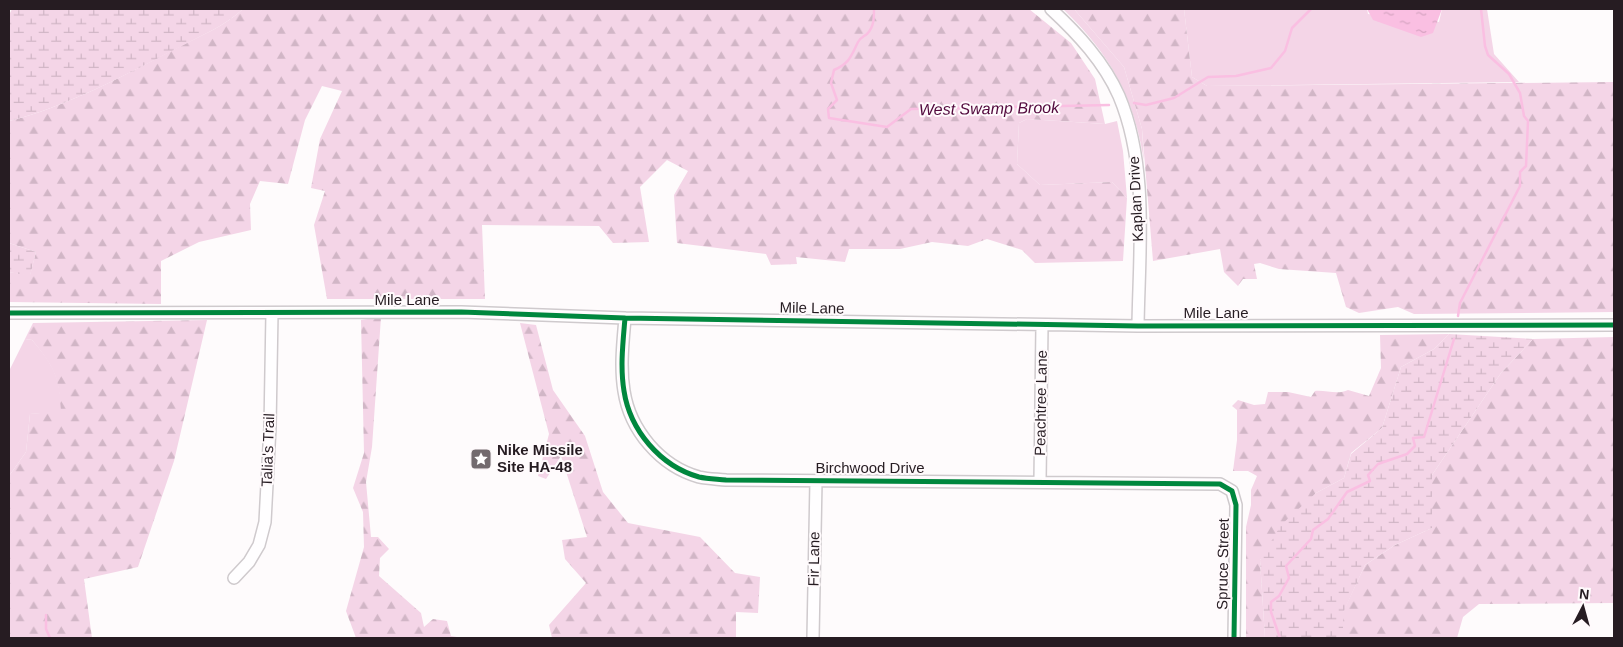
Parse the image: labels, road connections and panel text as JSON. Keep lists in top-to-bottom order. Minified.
{"streets":{"street":["Kaplan Drive","Mile Lane","Peachtree Lane","Talia's Trail","Birchwood Drive","Fir Lane","Spruce Street"]},"crossings":[["Kaplan Drive","Mile Lane"],["Mile Lane","Peachtree Lane"],["Mile Lane","Talia's Trail"],["Mile Lane","Birchwood Drive"],["Peachtree Lane","Birchwood Drive"],["Birchwood Drive","Fir Lane"],["Birchwood Drive","Spruce Street"]],"water":["West Swamp Brook"],"places":{"place":["Nike Missile Site HA-48"]},"north":"top"}
